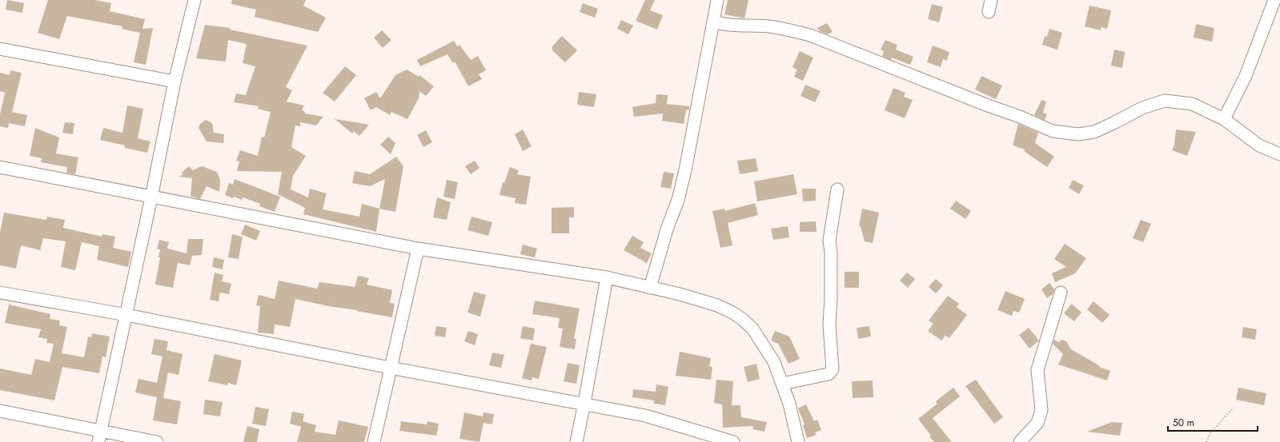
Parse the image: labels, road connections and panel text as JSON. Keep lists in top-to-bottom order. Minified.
{"scale_bar":"50 m"}
